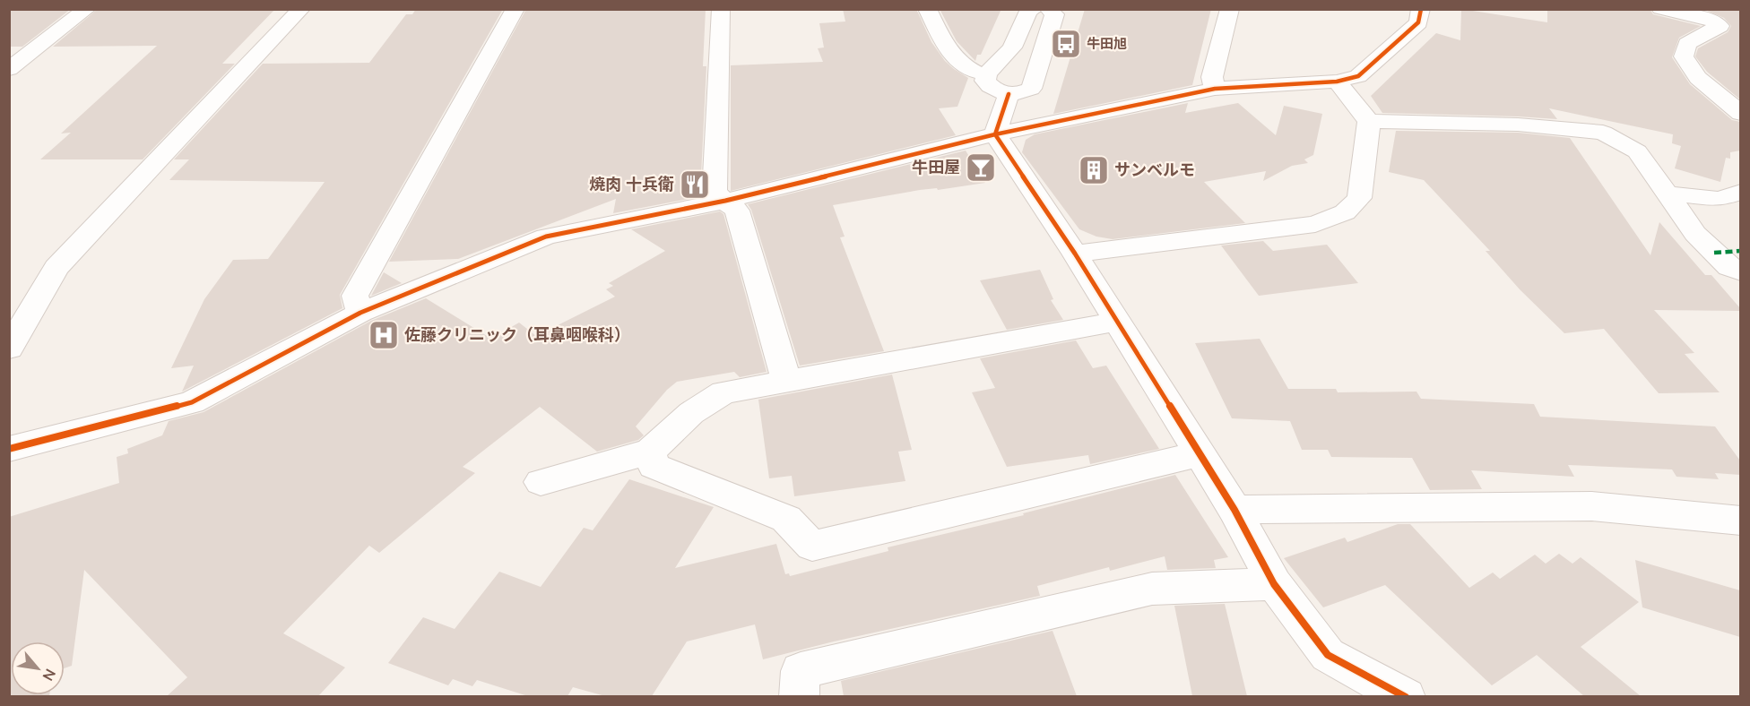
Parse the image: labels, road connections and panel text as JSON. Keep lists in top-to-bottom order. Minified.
{"places":{"bus stop":["牛田旭"],"bar":["牛田屋"],"building":["サンベルモ"],"restaurant":["焼肉 十兵衛"],"hospital":["佐藤クリニック（耳鼻咽喉科）"]},"north":"bottom right"}
